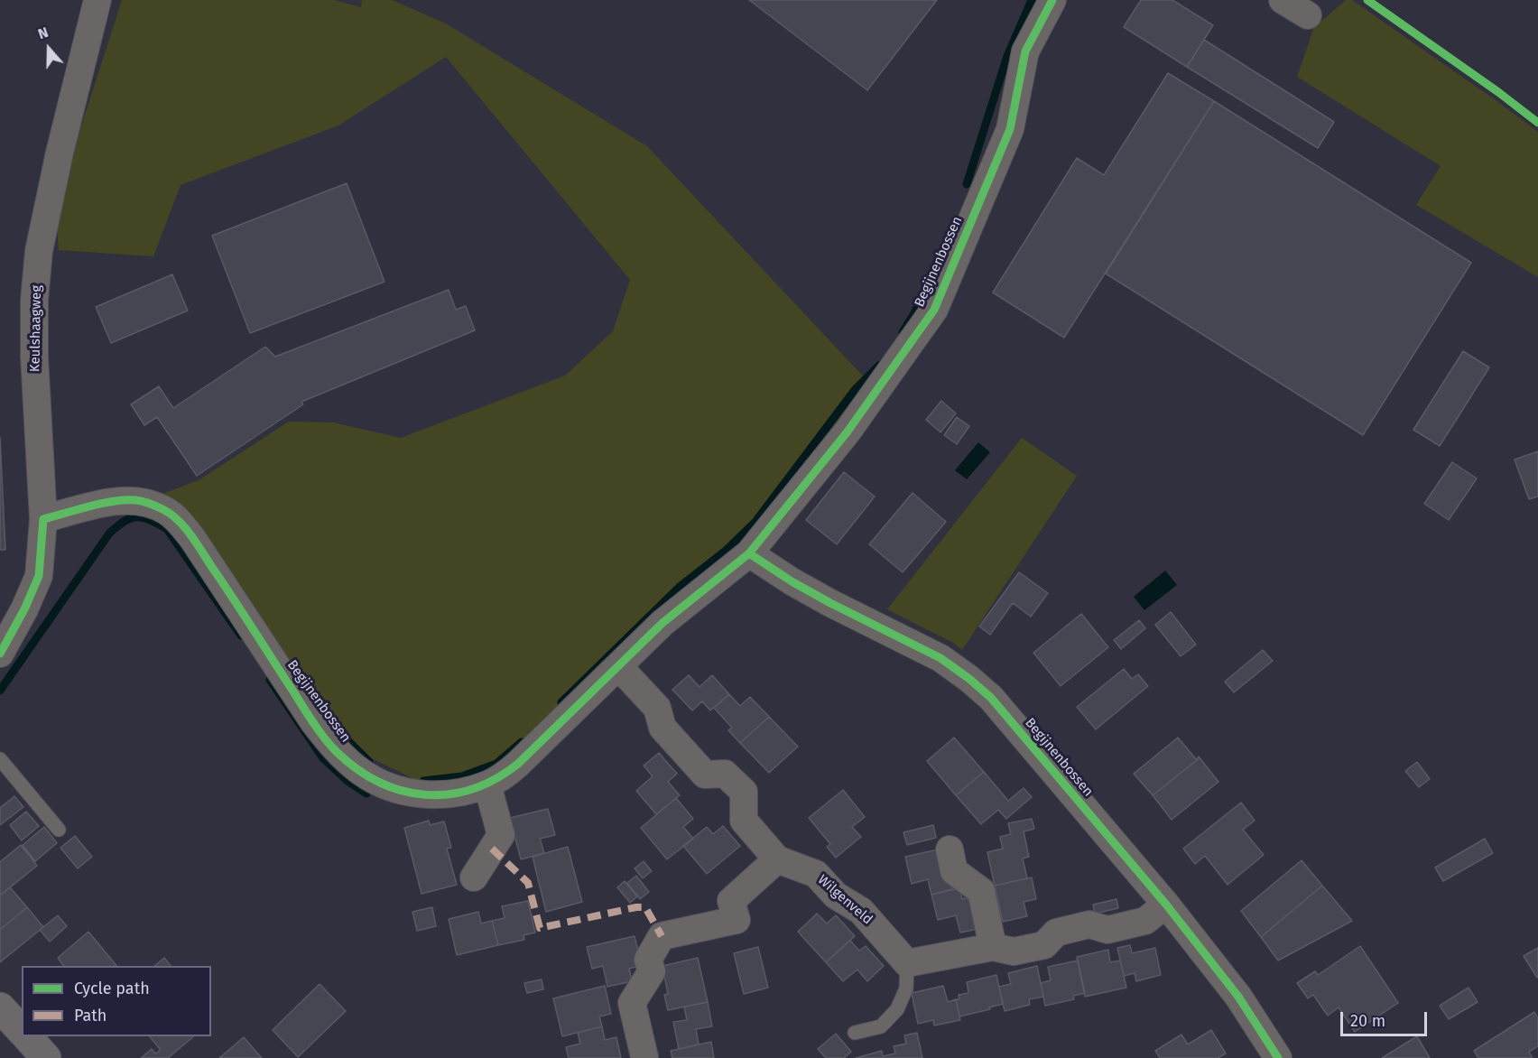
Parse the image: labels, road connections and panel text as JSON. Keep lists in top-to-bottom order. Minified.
{"streets":{"street":["Begijnenbossen","Keulshaagweg","Wilgenveld"]},"crossings":[["Begijnenbossen","Keulshaagweg"],["Begijnenbossen","Wilgenveld"]],"legend":["Cycle path","Path"],"scale_bar":"20 m","north":"top"}
